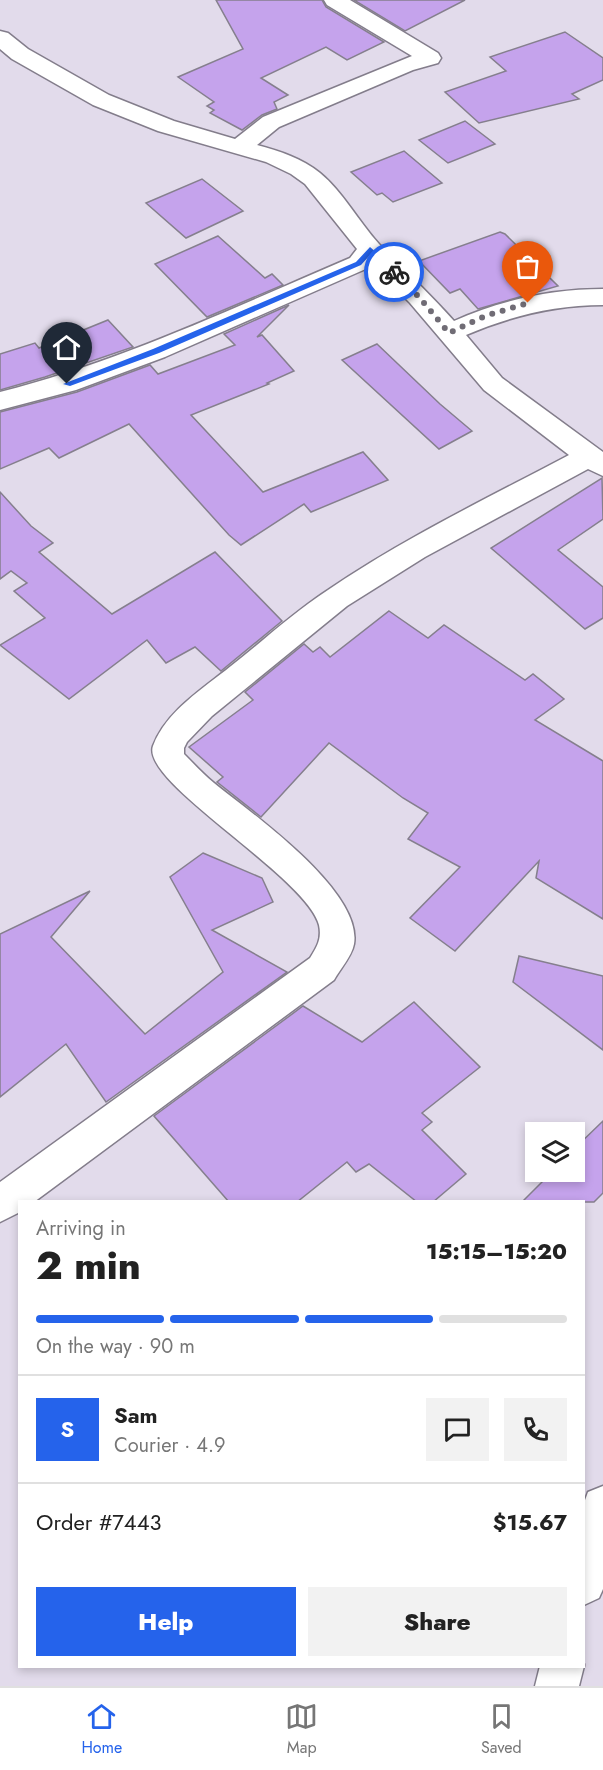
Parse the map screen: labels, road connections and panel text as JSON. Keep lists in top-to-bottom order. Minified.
{"page":{"heading":["2 min","Arriving in","15:15–15:20"],"panel":["Sam","Courier · 4.9","Order #7443","$15.67"],"bar":"On the way · 90 m","round":"S","buttons":["Help","Share"],"tabs":["Home","Map","Saved"]}}
